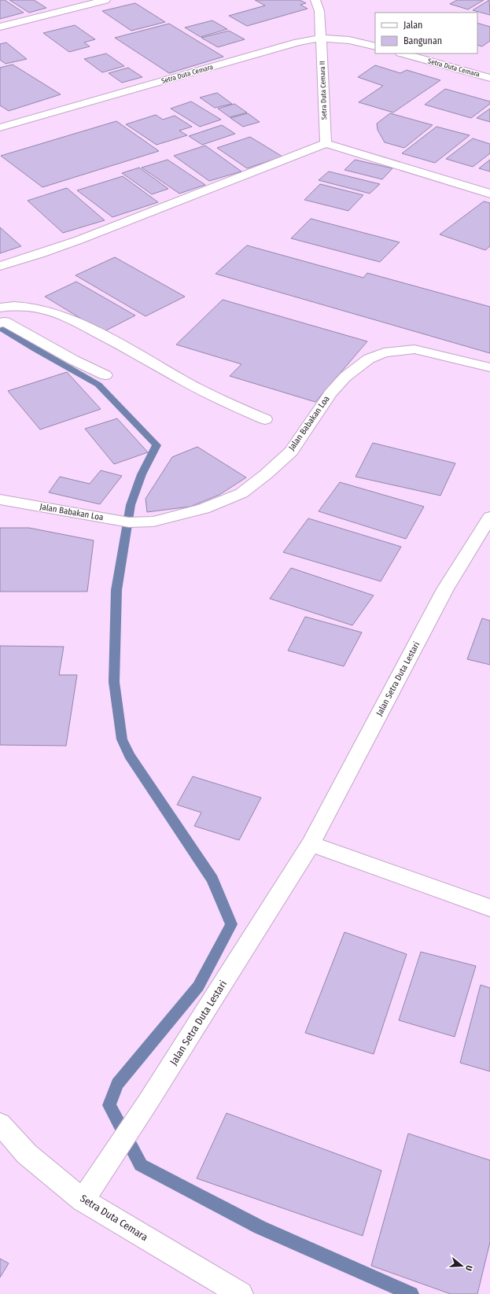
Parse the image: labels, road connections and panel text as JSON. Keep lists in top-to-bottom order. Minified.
{"streets":{"street":["Setra Duta Cemara","Setra Duta Cemara II","Jalan Babakan Loa","Jalan Setra Duta Lestari"]},"crossings":[["Setra Duta Cemara","Setra Duta Cemara II"],["Setra Duta Cemara","Jalan Setra Duta Lestari"]],"legend":["Jalan","Bangunan"],"north":"right"}
